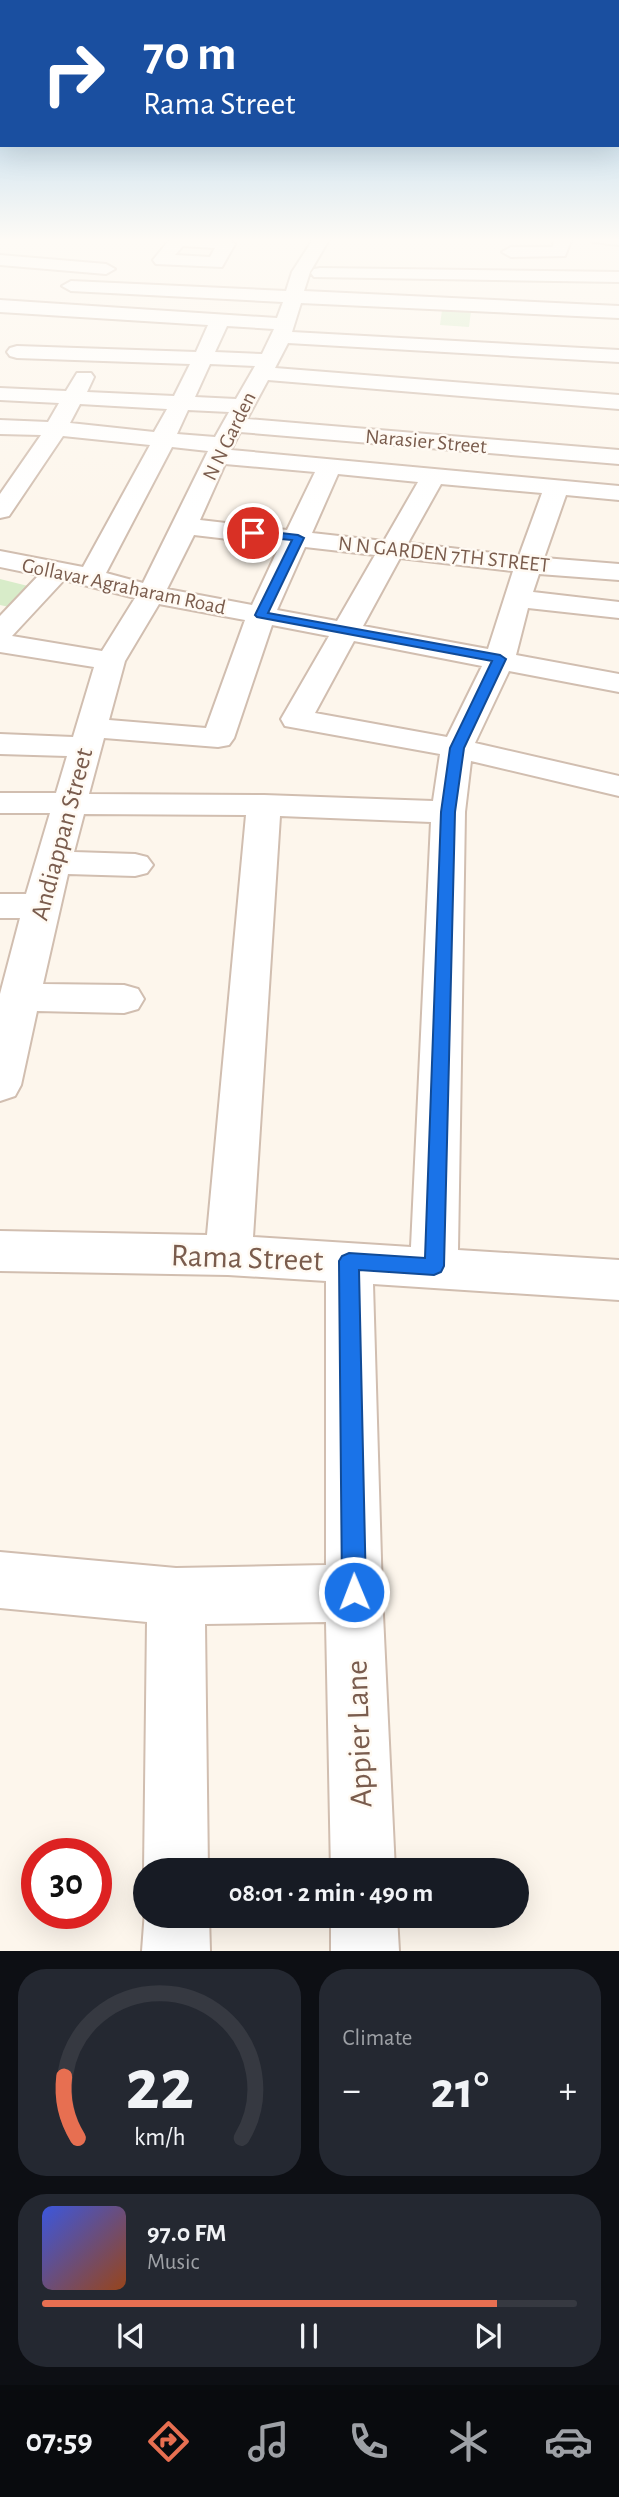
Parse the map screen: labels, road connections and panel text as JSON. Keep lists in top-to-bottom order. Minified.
{"streets":{"street":["N N Garden","Narasier Street","N N GARDEN 7TH STREET","Gollavar Agraharam Road","Andiappan Street","Rama Street","Appier Lane"]},"crossings":[["N N Garden","Narasier Street"],["N N Garden","N N GARDEN 7TH STREET"],["N N Garden","Gollavar Agraharam Road"],["N N Garden","Andiappan Street"],["Gollavar Agraharam Road","Andiappan Street"],["Rama Street","Appier Lane"]],"page":{"turn":["70 m","Rama Street"],"limit":"30","trip":"08:01 · 2 min · 490 m","tile":"Climate","heat":["−","21°","+"],"song":["97.0 FM","Music"],"tabs":"07:59","gauge":["22","km/h"]}}
